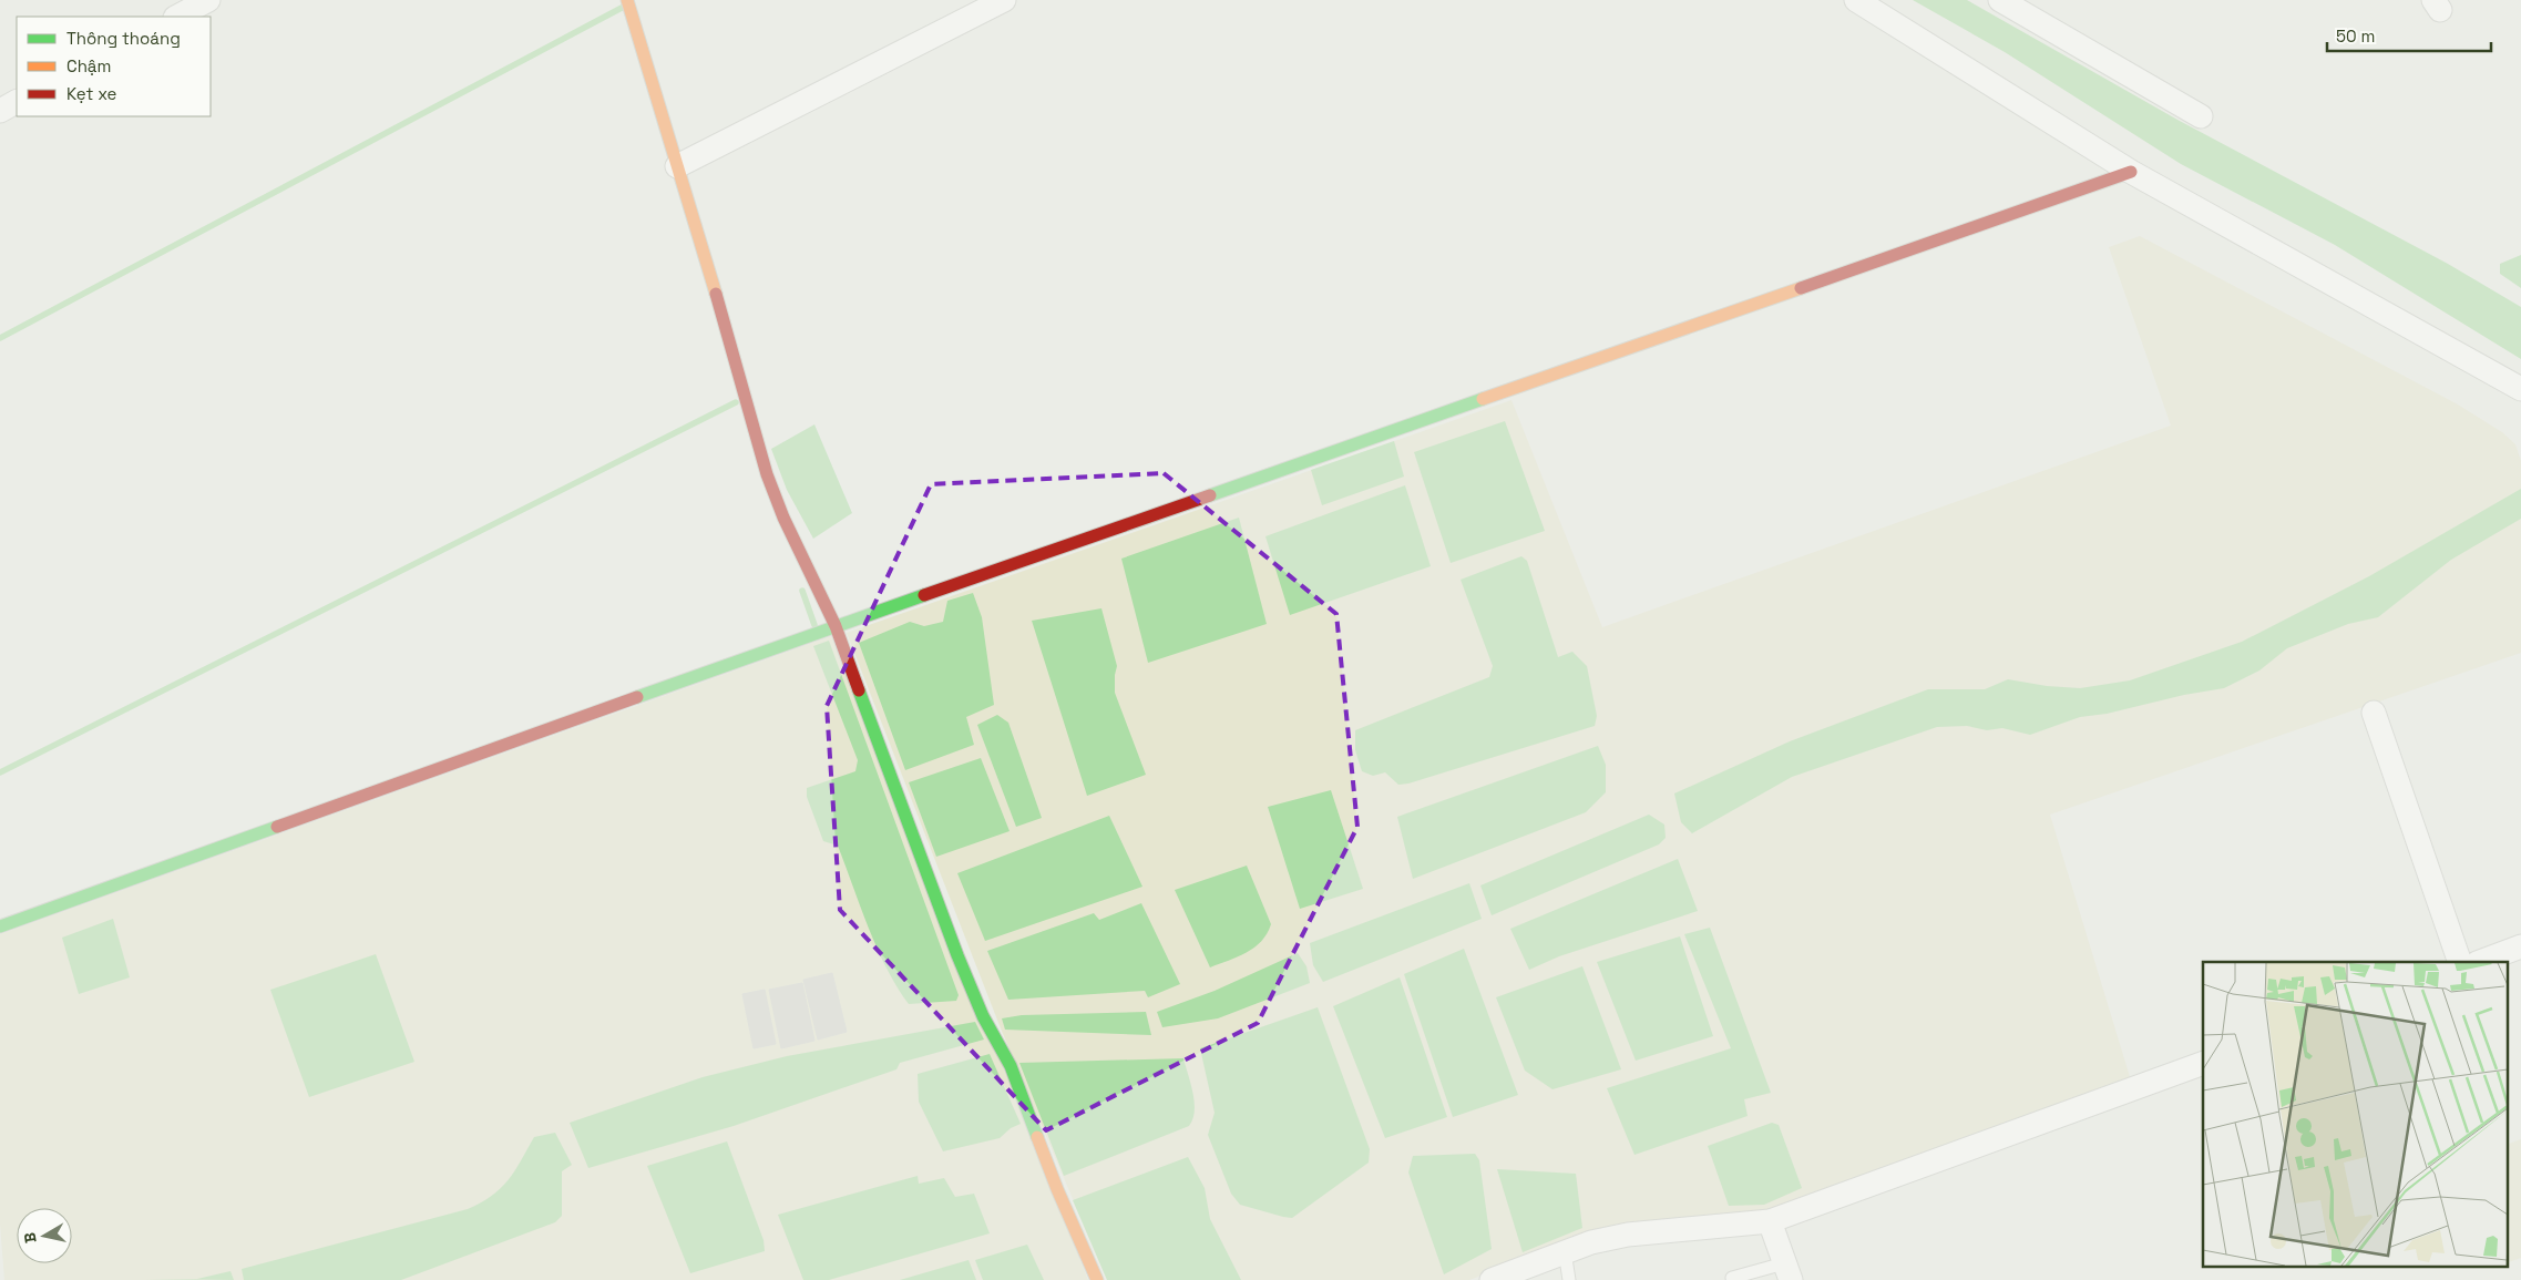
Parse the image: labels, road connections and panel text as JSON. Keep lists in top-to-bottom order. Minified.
{"legend":["Thông thoáng","Chậm","Kẹt xe"],"scale_bar":"50 m","north":"left"}
